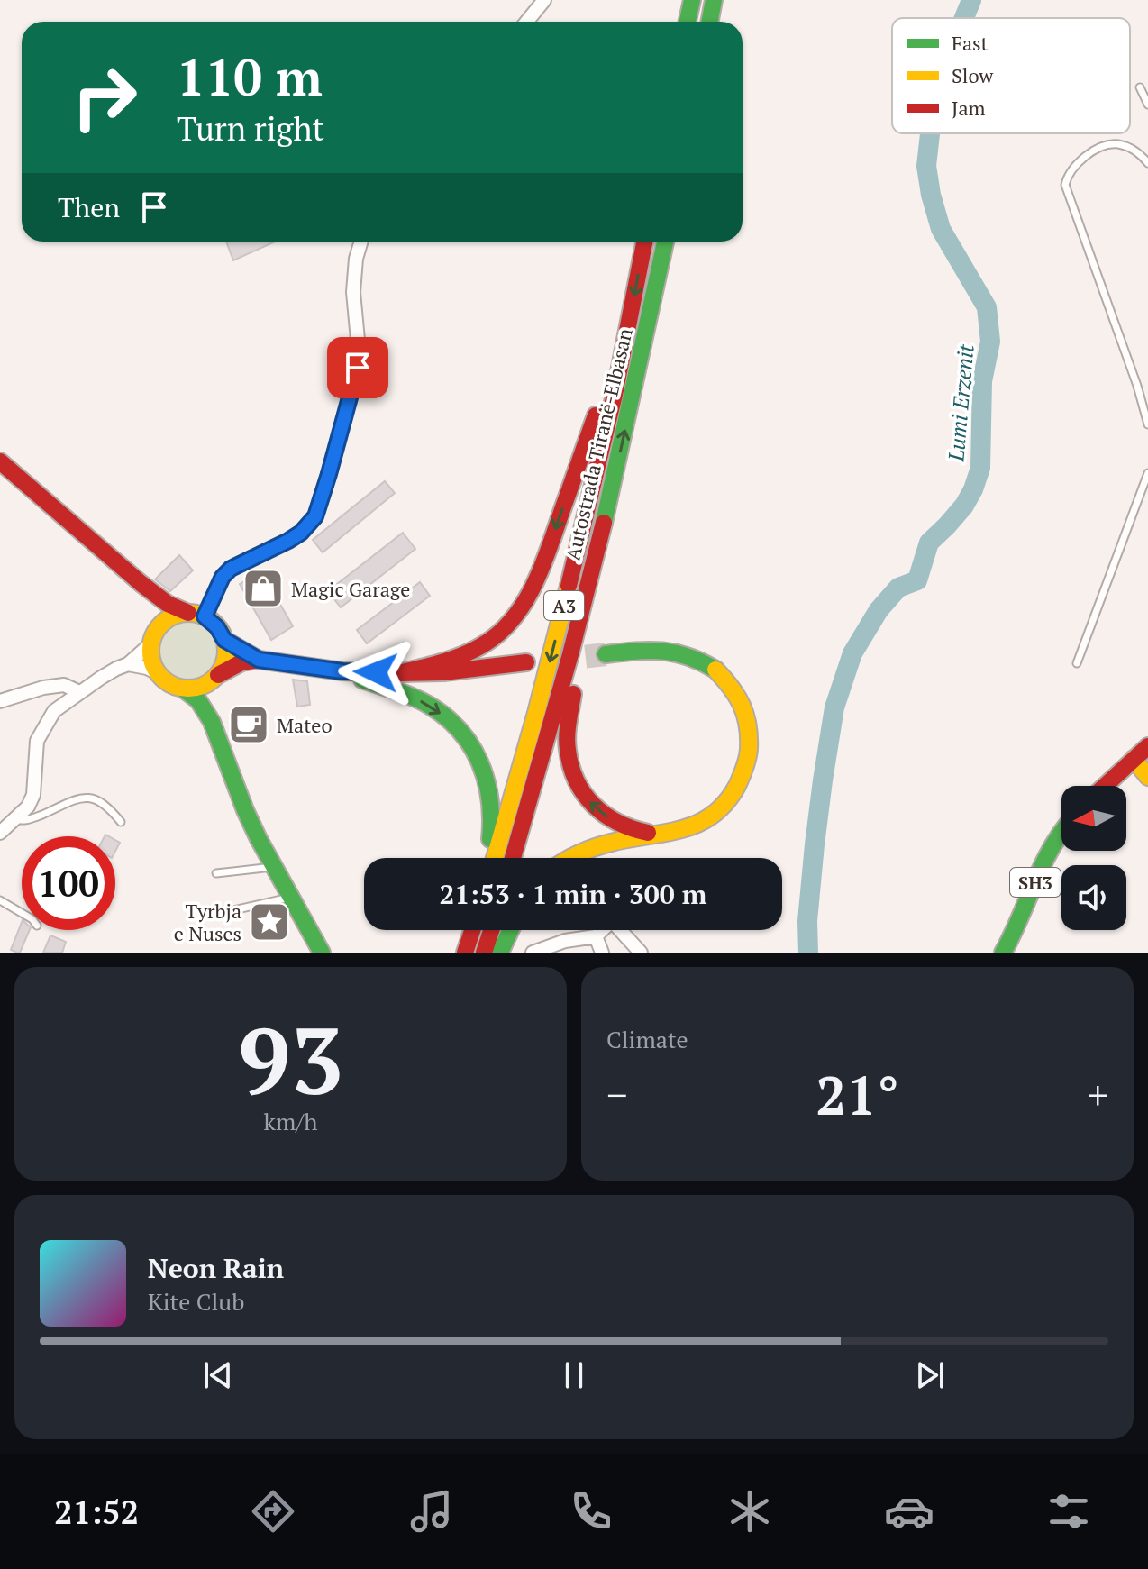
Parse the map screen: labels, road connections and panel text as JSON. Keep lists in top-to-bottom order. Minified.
{"streets":{"main road":["Autostrada Tiranë-Elbasan","A3","SH3"]},"water":["Lumi Erzenit"],"places":{"shop":["Magic Garage"],"cafe":["Mateo"],"place":["Tyrbja e Nuses"]},"legend":["Fast","Slow","Jam"],"north":"left","page":{"turn":["110 m","Turn right"],"then":"Then","limit":"100","trip":"21:53 · 1 min · 300 m","tile":[["93","km/h"],"Climate"],"heat":["−","21°","+"],"song":["Neon Rain","Kite Club"],"tabs":"21:52"}}
